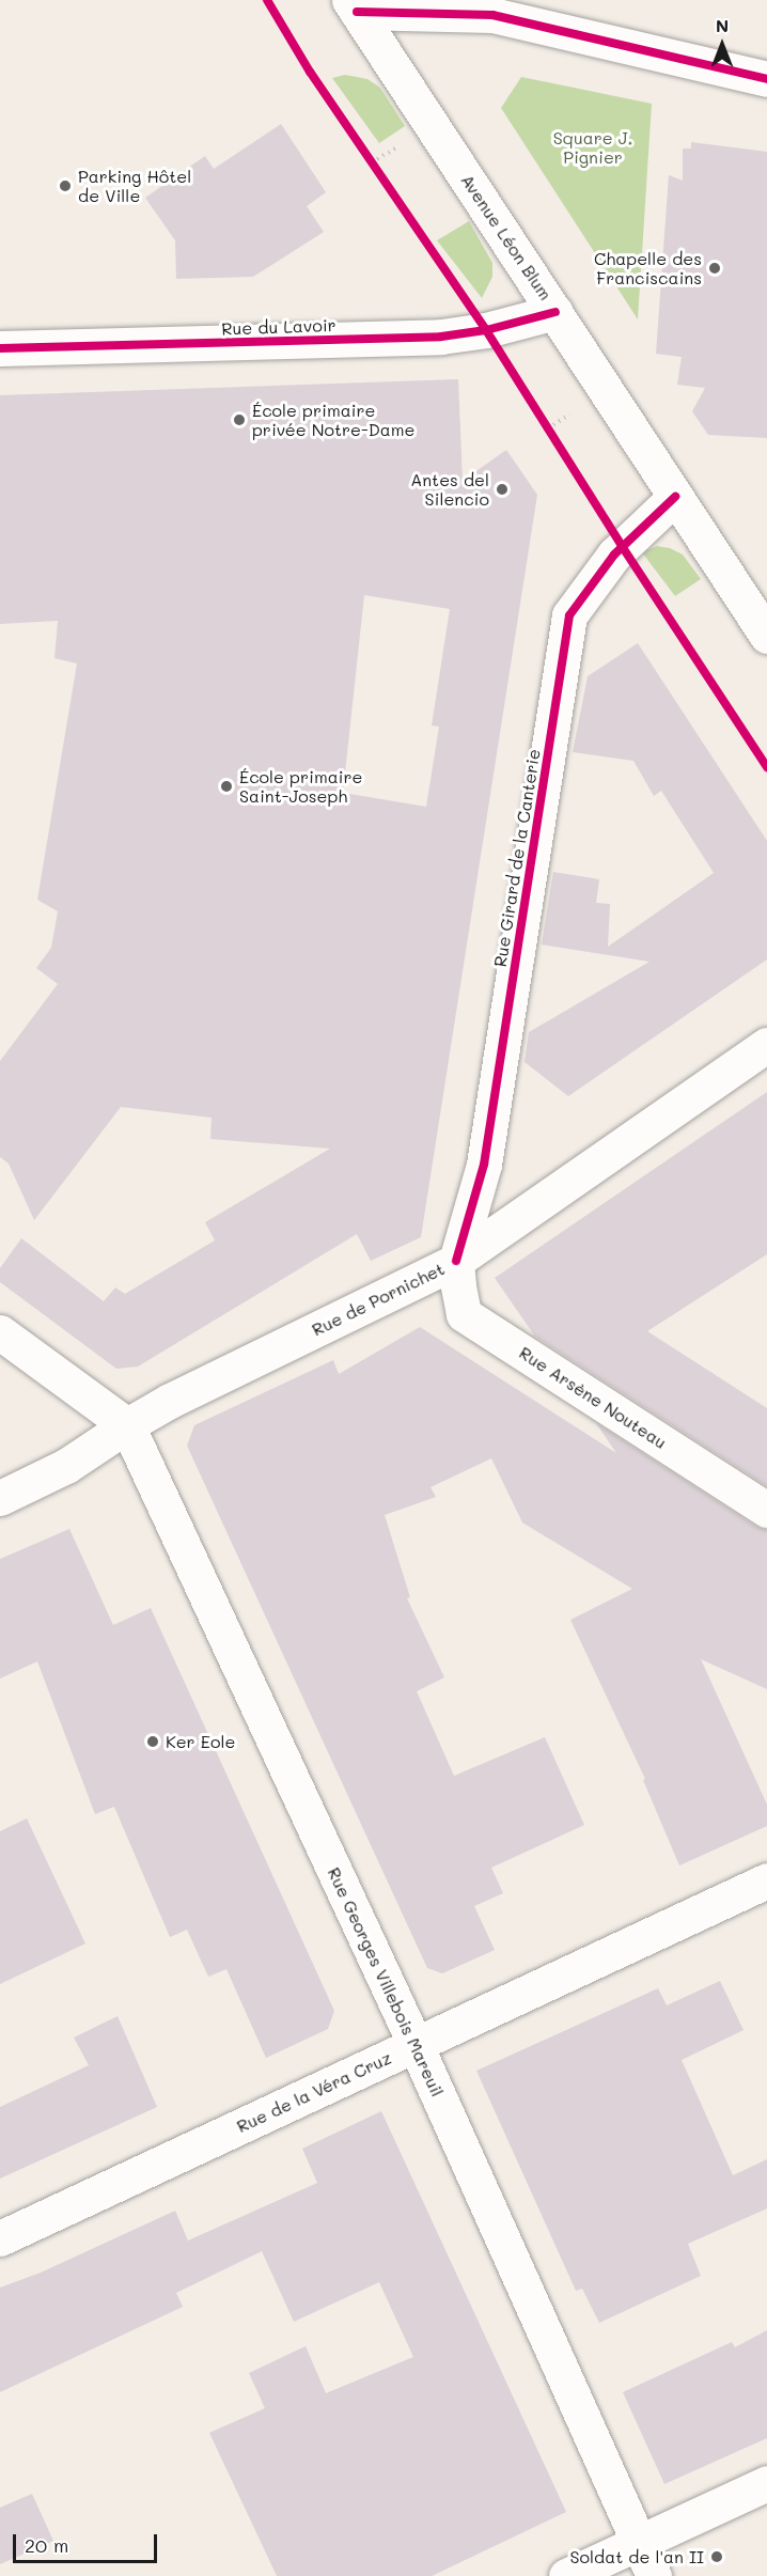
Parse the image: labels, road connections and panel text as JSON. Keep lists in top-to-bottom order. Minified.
{"streets":{"street":["Avenue Léon Blum","Rue du Lavoir","Rue Girard de la Canterie","Rue de Pornichet","Rue Arsène Nouteau","Rue Georges Villebois Mareuil","Rue de la Véra Cruz"]},"crossings":[["Avenue Léon Blum","Rue du Lavoir"],["Avenue Léon Blum","Rue Girard de la Canterie"],["Rue Girard de la Canterie","Rue de Pornichet"],["Rue Girard de la Canterie","Rue Arsène Nouteau"],["Rue de Pornichet","Rue Arsène Nouteau"],["Rue de Pornichet","Rue Georges Villebois Mareuil"],["Rue Georges Villebois Mareuil","Rue de la Véra Cruz"]],"parks":["Square J. Pignier"],"places":["Parking Hôtel de Ville","Chapelle des Franciscains","École primaire privée Notre-Dame","Antes del Silencio","École primaire Saint-Joseph","Ker Eole","Soldat de l'an II"],"scale_bar":"20 m","north":"top"}
